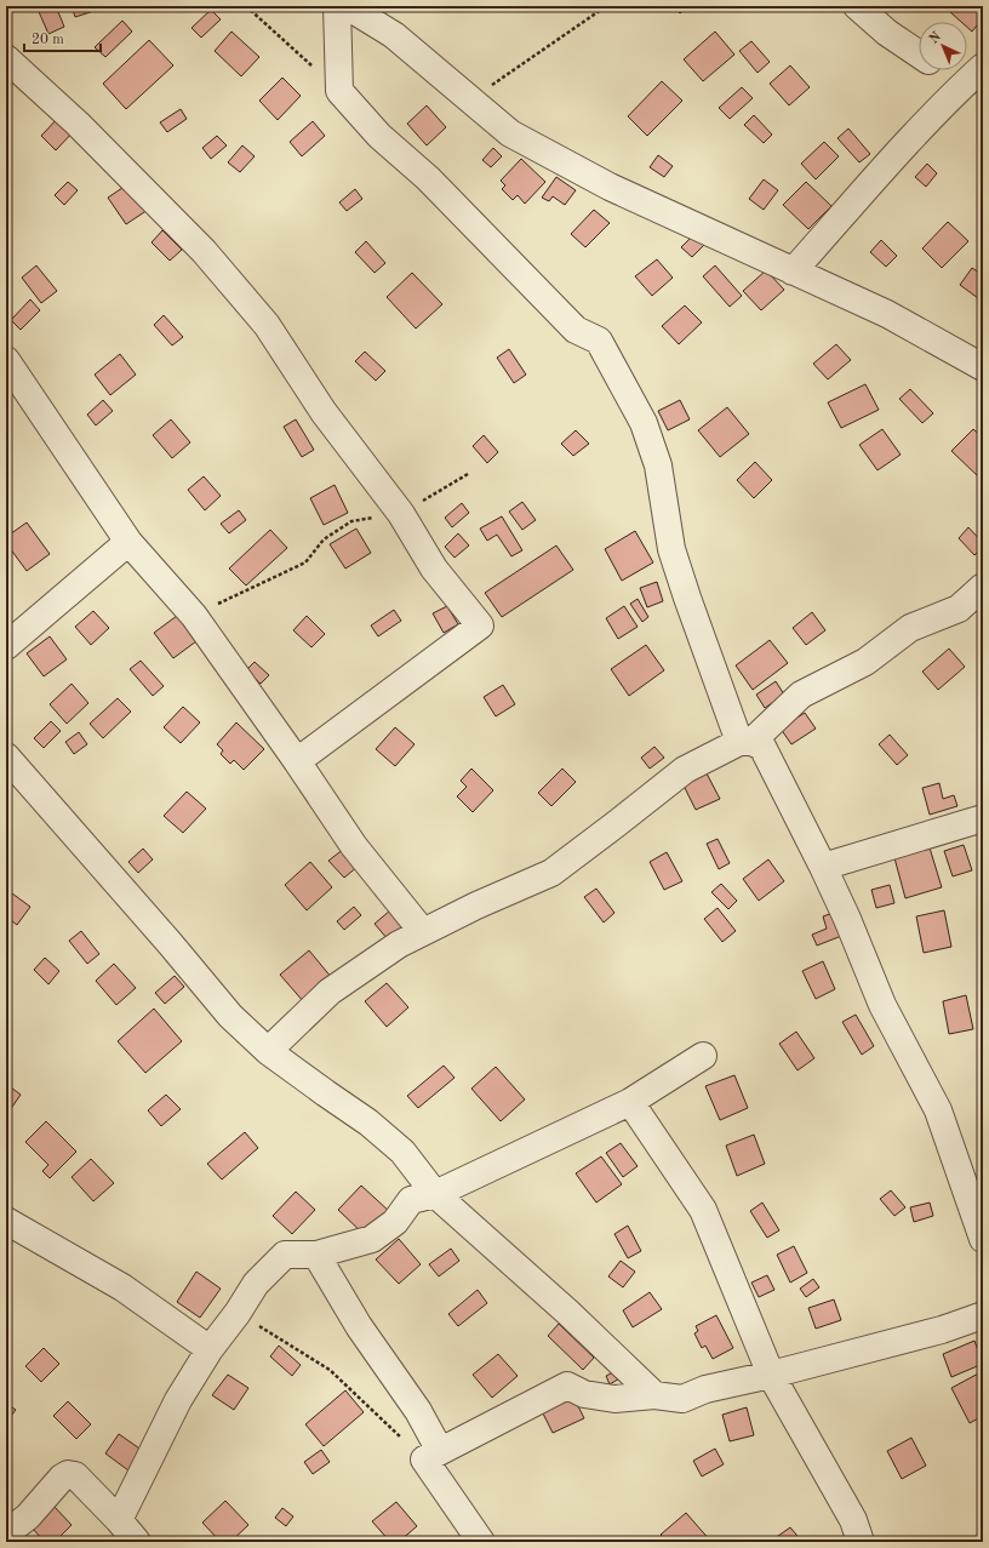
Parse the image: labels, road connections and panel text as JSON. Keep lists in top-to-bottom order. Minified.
{"scale_bar":"20 m","north":"top left"}
